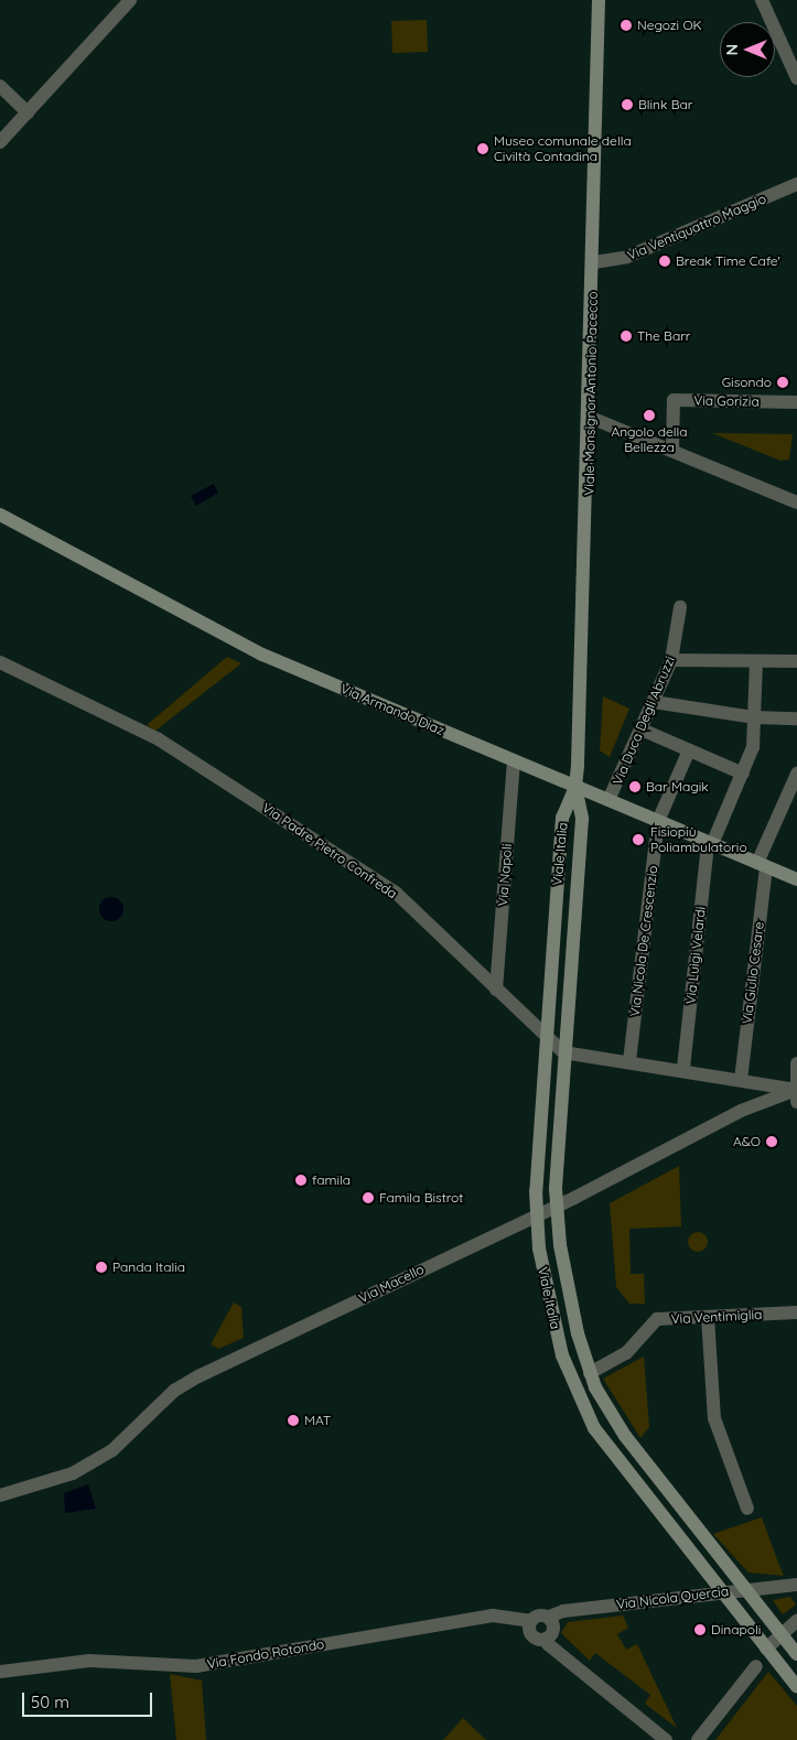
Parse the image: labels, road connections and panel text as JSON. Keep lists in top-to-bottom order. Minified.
{"streets":{"main road":["Viale Monsignor Antonio Pacecco","Via Armando Diaz","Viale Italia"],"street":["Via Ventiquattro Maggio","Via Gorizia","Via Duca Degli Abruzzi","Via Padre Pietro Confreda","Via Napoli","Via Nicola De Crescenzio","Via Luigi Velardi","Via Giulio Cesare","Via Macello","Via Ventimiglia","Via Nicola Quercia","Via Fondo Rotondo"]},"crossings":[["Via Ventiquattro Maggio","Viale Monsignor Antonio Pacecco"],["Viale Monsignor Antonio Pacecco","Via Armando Diaz"],["Viale Monsignor Antonio Pacecco","Viale Italia"],["Via Armando Diaz","Via Duca Degli Abruzzi"],["Via Armando Diaz","Viale Italia"],["Via Armando Diaz","Via Napoli"],["Via Armando Diaz","Via Nicola De Crescenzio"],["Via Armando Diaz","Via Luigi Velardi"],["Via Armando Diaz","Via Giulio Cesare"],["Via Padre Pietro Confreda","Viale Italia"],["Via Padre Pietro Confreda","Via Napoli"],["Viale Italia","Via Macello"],["Viale Italia","Via Ventimiglia"],["Viale Italia","Via Nicola Quercia"],["Via Nicola Quercia","Via Fondo Rotondo"]],"places":["Negozi OK","Blink Bar","Museo comunale della Civiltà Contadina","Break Time Cafe'","The Barr","Gisondo","Angolo della Bellezza","Bar Magik","Fisiopiù Poliambulatorio","A&O","famila","Famila Bistrot","Panda Italia","MAT","Dinapoli"],"scale_bar":"50 m","north":"left"}
